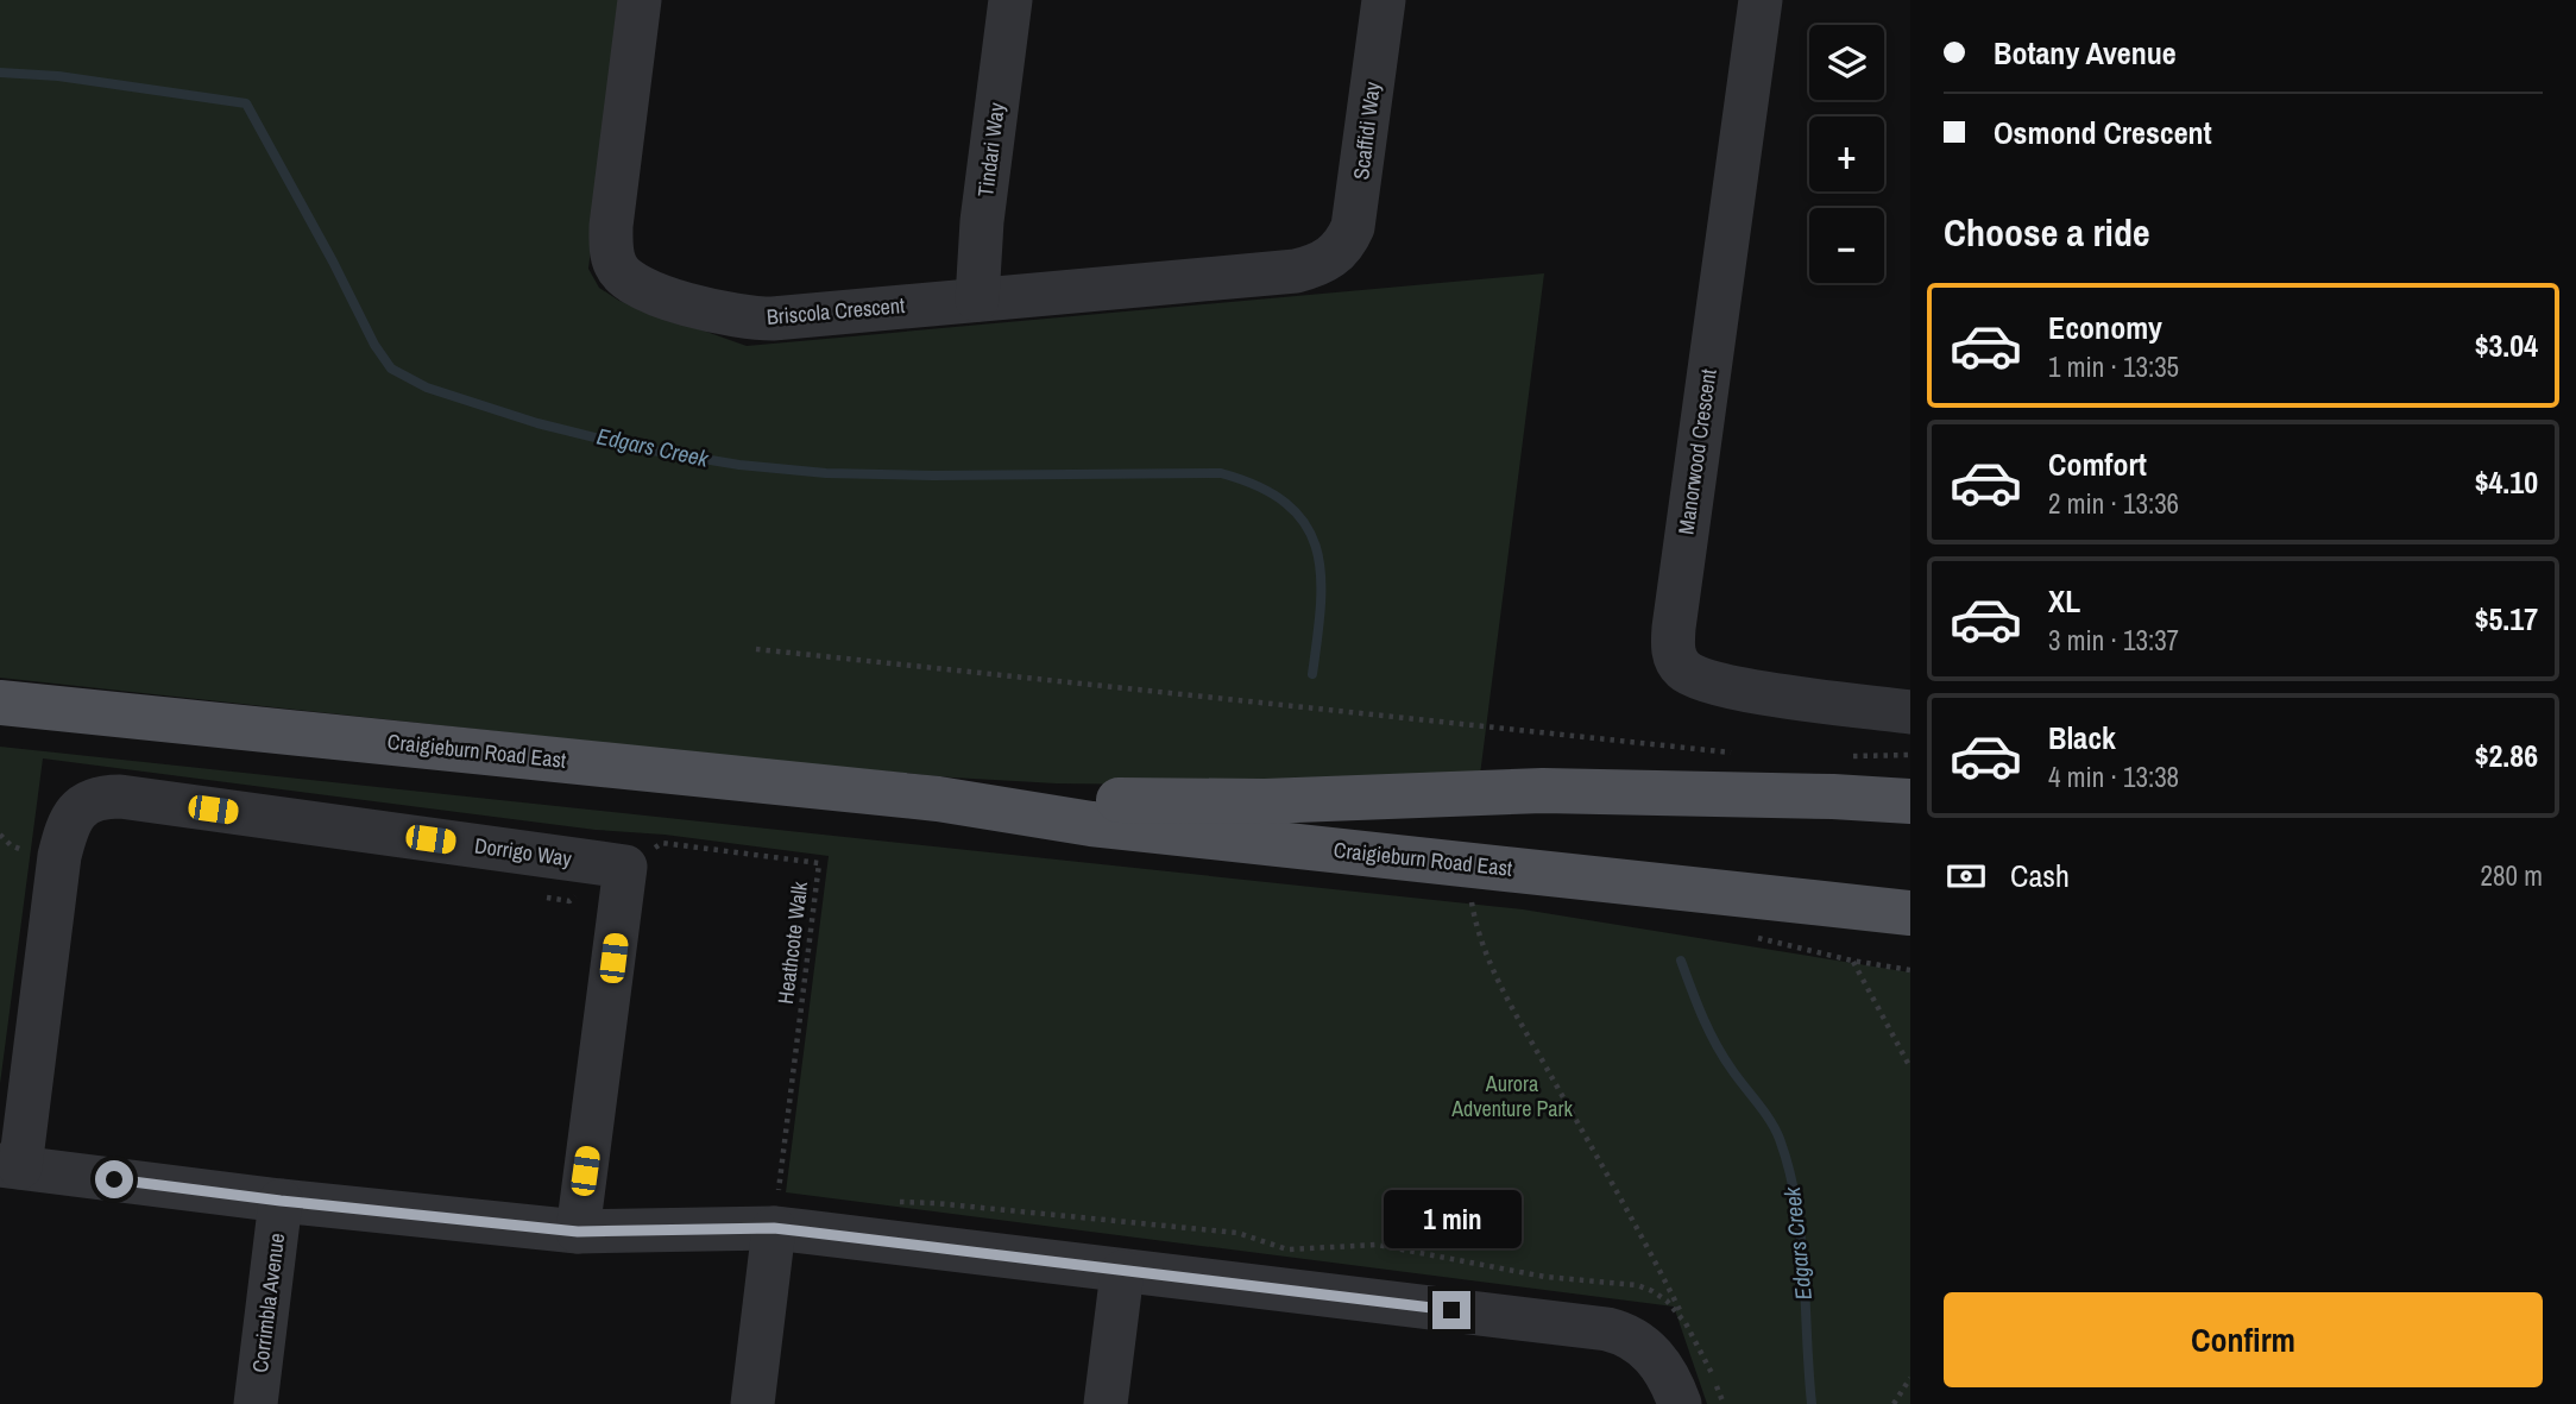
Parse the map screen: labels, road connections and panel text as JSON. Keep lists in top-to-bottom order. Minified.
{"streets":{"main road":["Craigieburn Road East"],"street":["Scaffidi Way","Tindari Way","Briscola Crescent","Manorwood Crescent","Dorrigo Way","Corrimbla Avenue"],"path":["Heathcote Walk"]},"crossings":[["Scaffidi Way","Briscola Crescent"],["Tindari Way","Briscola Crescent"],["Dorrigo Way","Heathcote Walk"]],"water":["Edgars Creek"],"parks":["Aurora Adventure Park"],"page":{"banner":["Botany Avenue","Osmond Crescent"],"map_buttons":["+","−"],"heading":"Choose a ride","list":[{"name":"Economy","note":"1 min · 13:35","value":"$3.04"},{"name":"Comfort","note":"2 min · 13:36","value":"$4.10"},{"name":"XL","note":"3 min · 13:37","value":"$5.17"},{"name":"Black","note":"4 min · 13:38","value":"$2.86"}],"pay":["Cash","280 m"],"bubble":"1 min","buttons":"Confirm"}}
